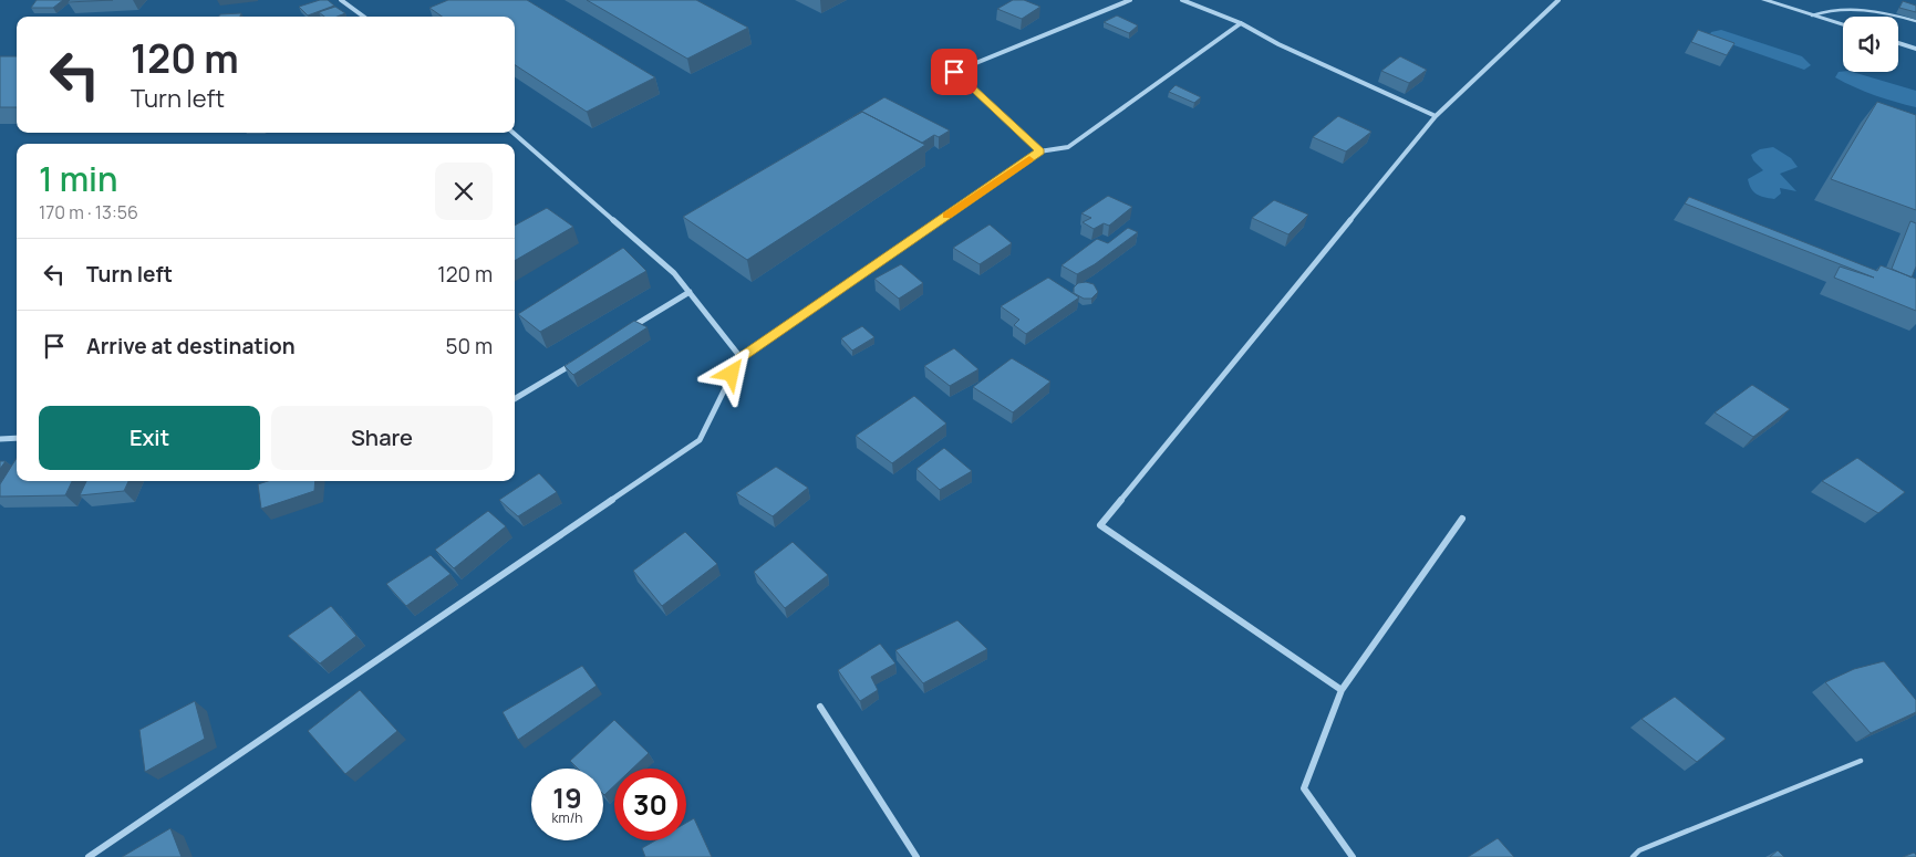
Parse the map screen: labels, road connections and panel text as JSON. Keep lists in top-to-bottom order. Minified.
{"page":{"turn":["120 m","Turn left"],"heading":["1 min","170 m · 13:56"],"list":[{"name":"Turn left","value":"120 m"},{"name":"Arrive at destination","value":"50 m"}],"buttons":["Exit","Share"],"speed":"19 km/h","limit":"30"}}
